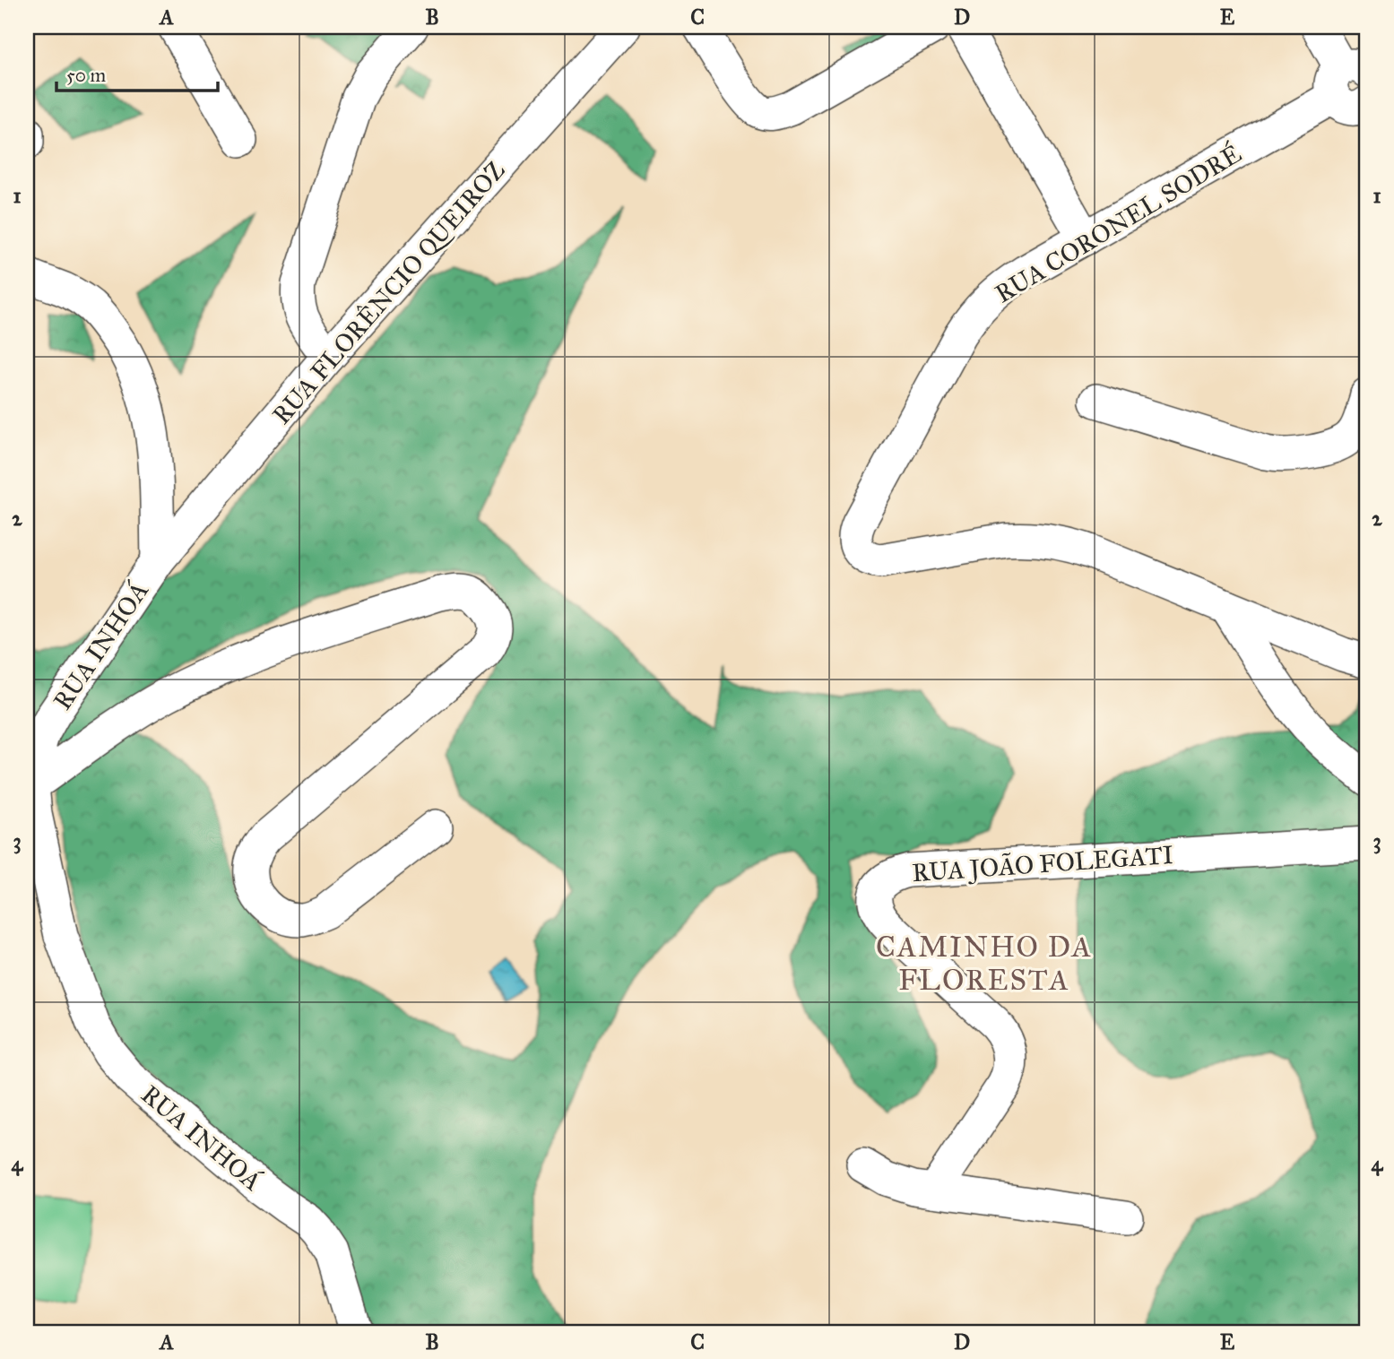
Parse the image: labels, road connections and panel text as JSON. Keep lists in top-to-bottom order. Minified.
{"streets":{"street":["RUA CORONEL SODRÉ","RUA FLORÊNCIO QUEIROZ","RUA INHOÁ","RUA JOÃO FOLEGATI"]},"crossings":[["RUA FLORÊNCIO QUEIROZ","RUA INHOÁ"]],"districts":["CAMINHO DA FLORESTA"],"scale_bar":"50 m","grid":{"columns":["A","B","C","D","E"],"rows":["1","2","3","4"]}}
